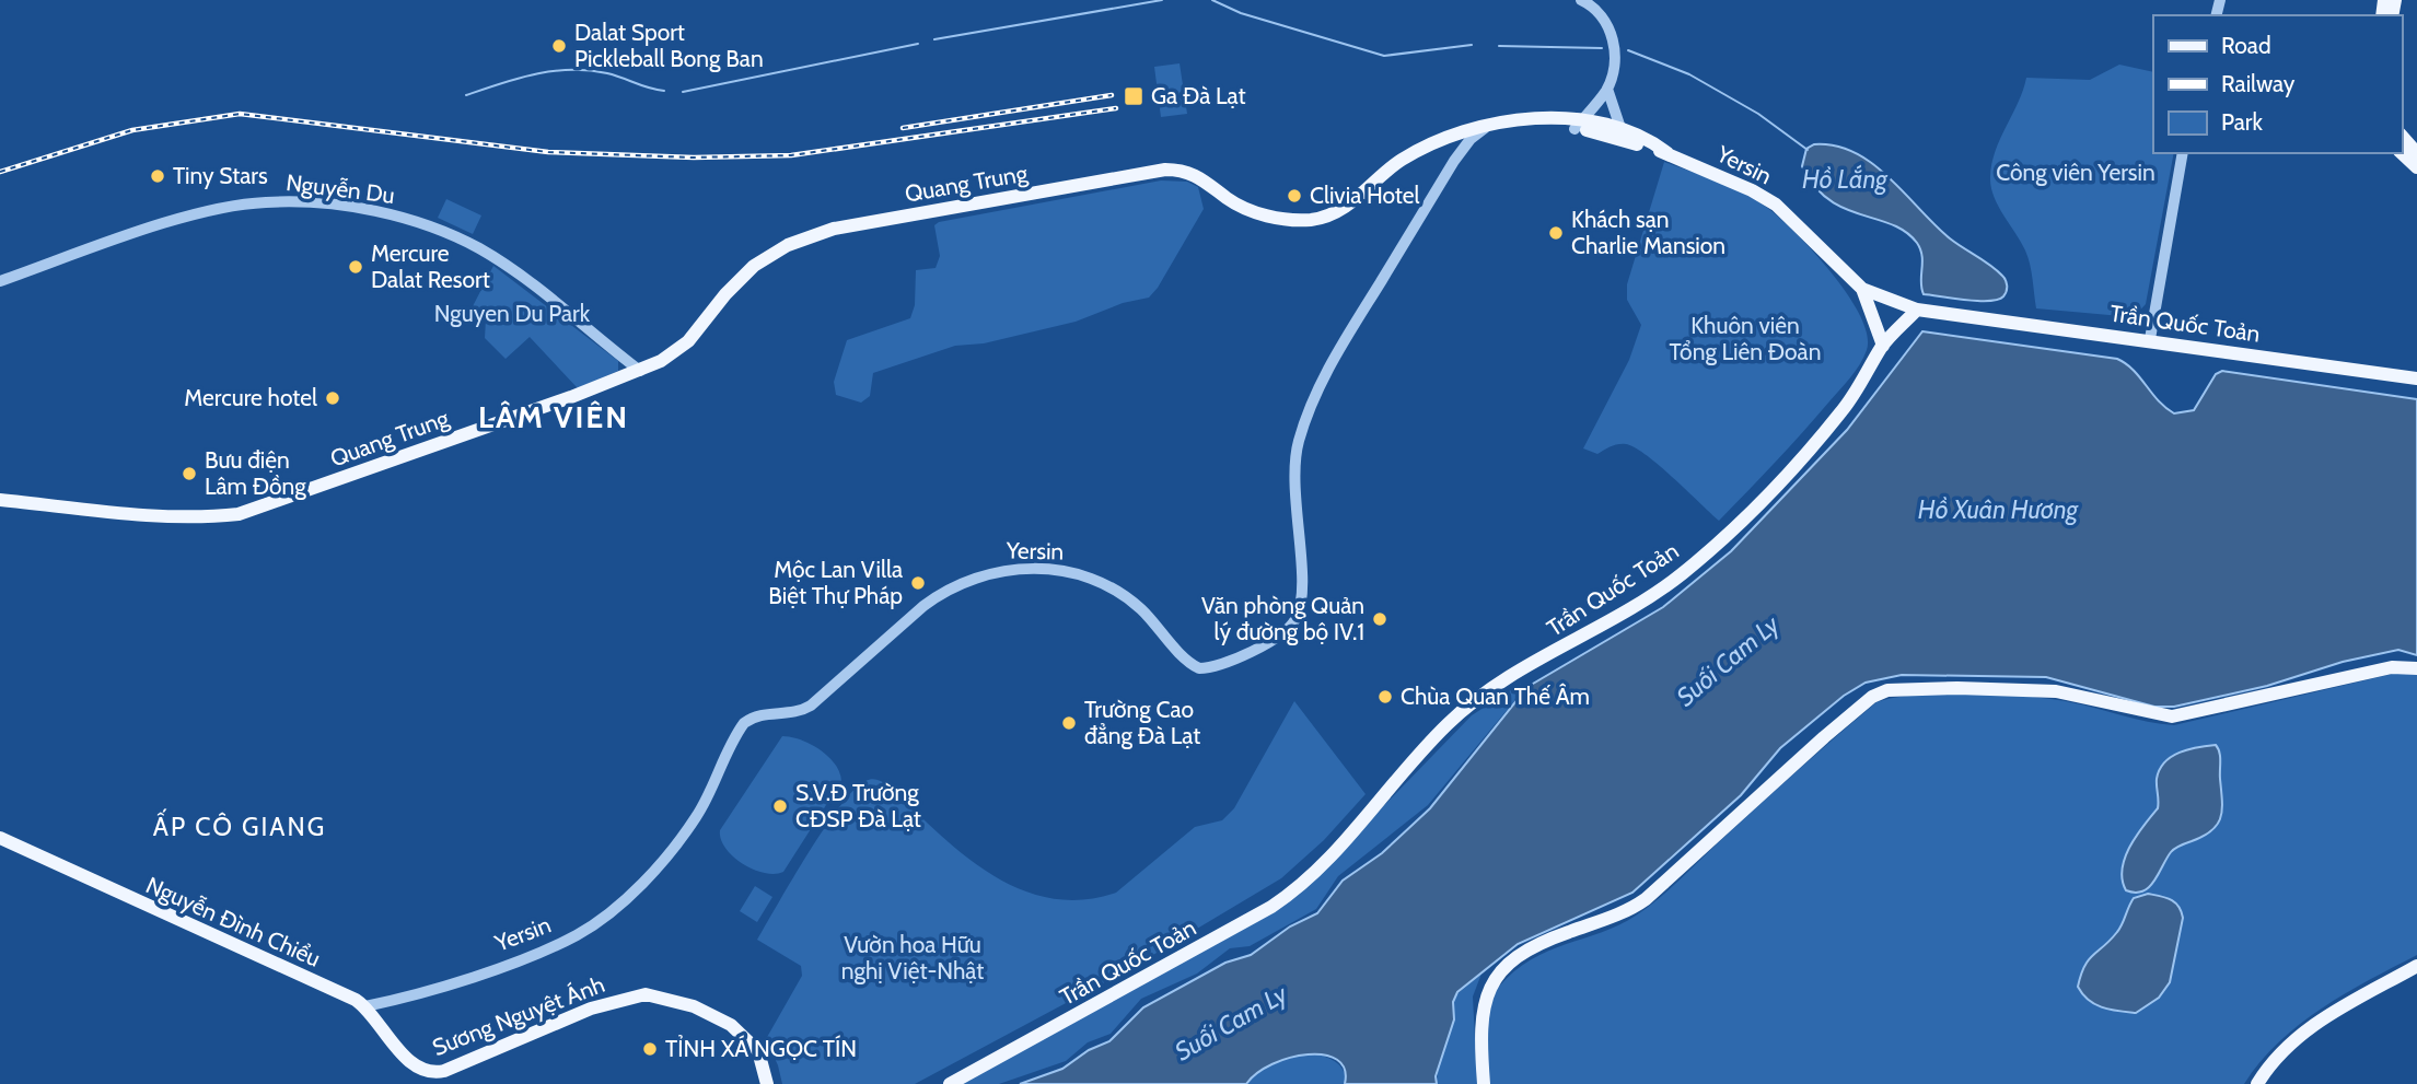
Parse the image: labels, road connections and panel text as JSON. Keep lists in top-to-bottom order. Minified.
{"streets":{"main road":["Yersin","Quang Trung","Trần Quốc Toản","Nguyễn Đình Chiểu","Sương Nguyệt Ánh"],"street":["Nguyễn Du"]},"crossings":[["Yersin","Trần Quốc Toản"],["Yersin","Nguyễn Đình Chiểu"],["Quang Trung","Nguyễn Du"],["Nguyễn Đình Chiểu","Sương Nguyệt Ánh"]],"districts":["LÂM VIÊN","ẤP CÔ GIANG"],"water":["Hồ Lắng","Hồ Xuân Hương","Suối Cam Ly"],"parks":["Công viên Yersin","Nguyen Du Park","Khuôn viên Tổng Liên Đoàn","Vườn hoa Hữu nghị Việt-Nhật"],"places":{"other":["Dalat Sport Pickleball Bong Ban","Tiny Stars","Clivia Hotel","Khách sạn Charlie Mansion","Mercure Dalat Resort","Mercure hotel","Bưu điện Lâm Đồng","Mộc Lan Villa Biệt Thự Pháp","Văn phòng Quản lý đường bộ IV.1","Chùa Quan Thế Âm","Trường Cao đẳng Đà Lạt","S.V.Đ Trường CĐSP Đà Lạt","TỈNH XÁ NGỌC TÍN"],"transit":["Ga Đà Lạt"]},"legend":["Road","Railway","Park"]}
